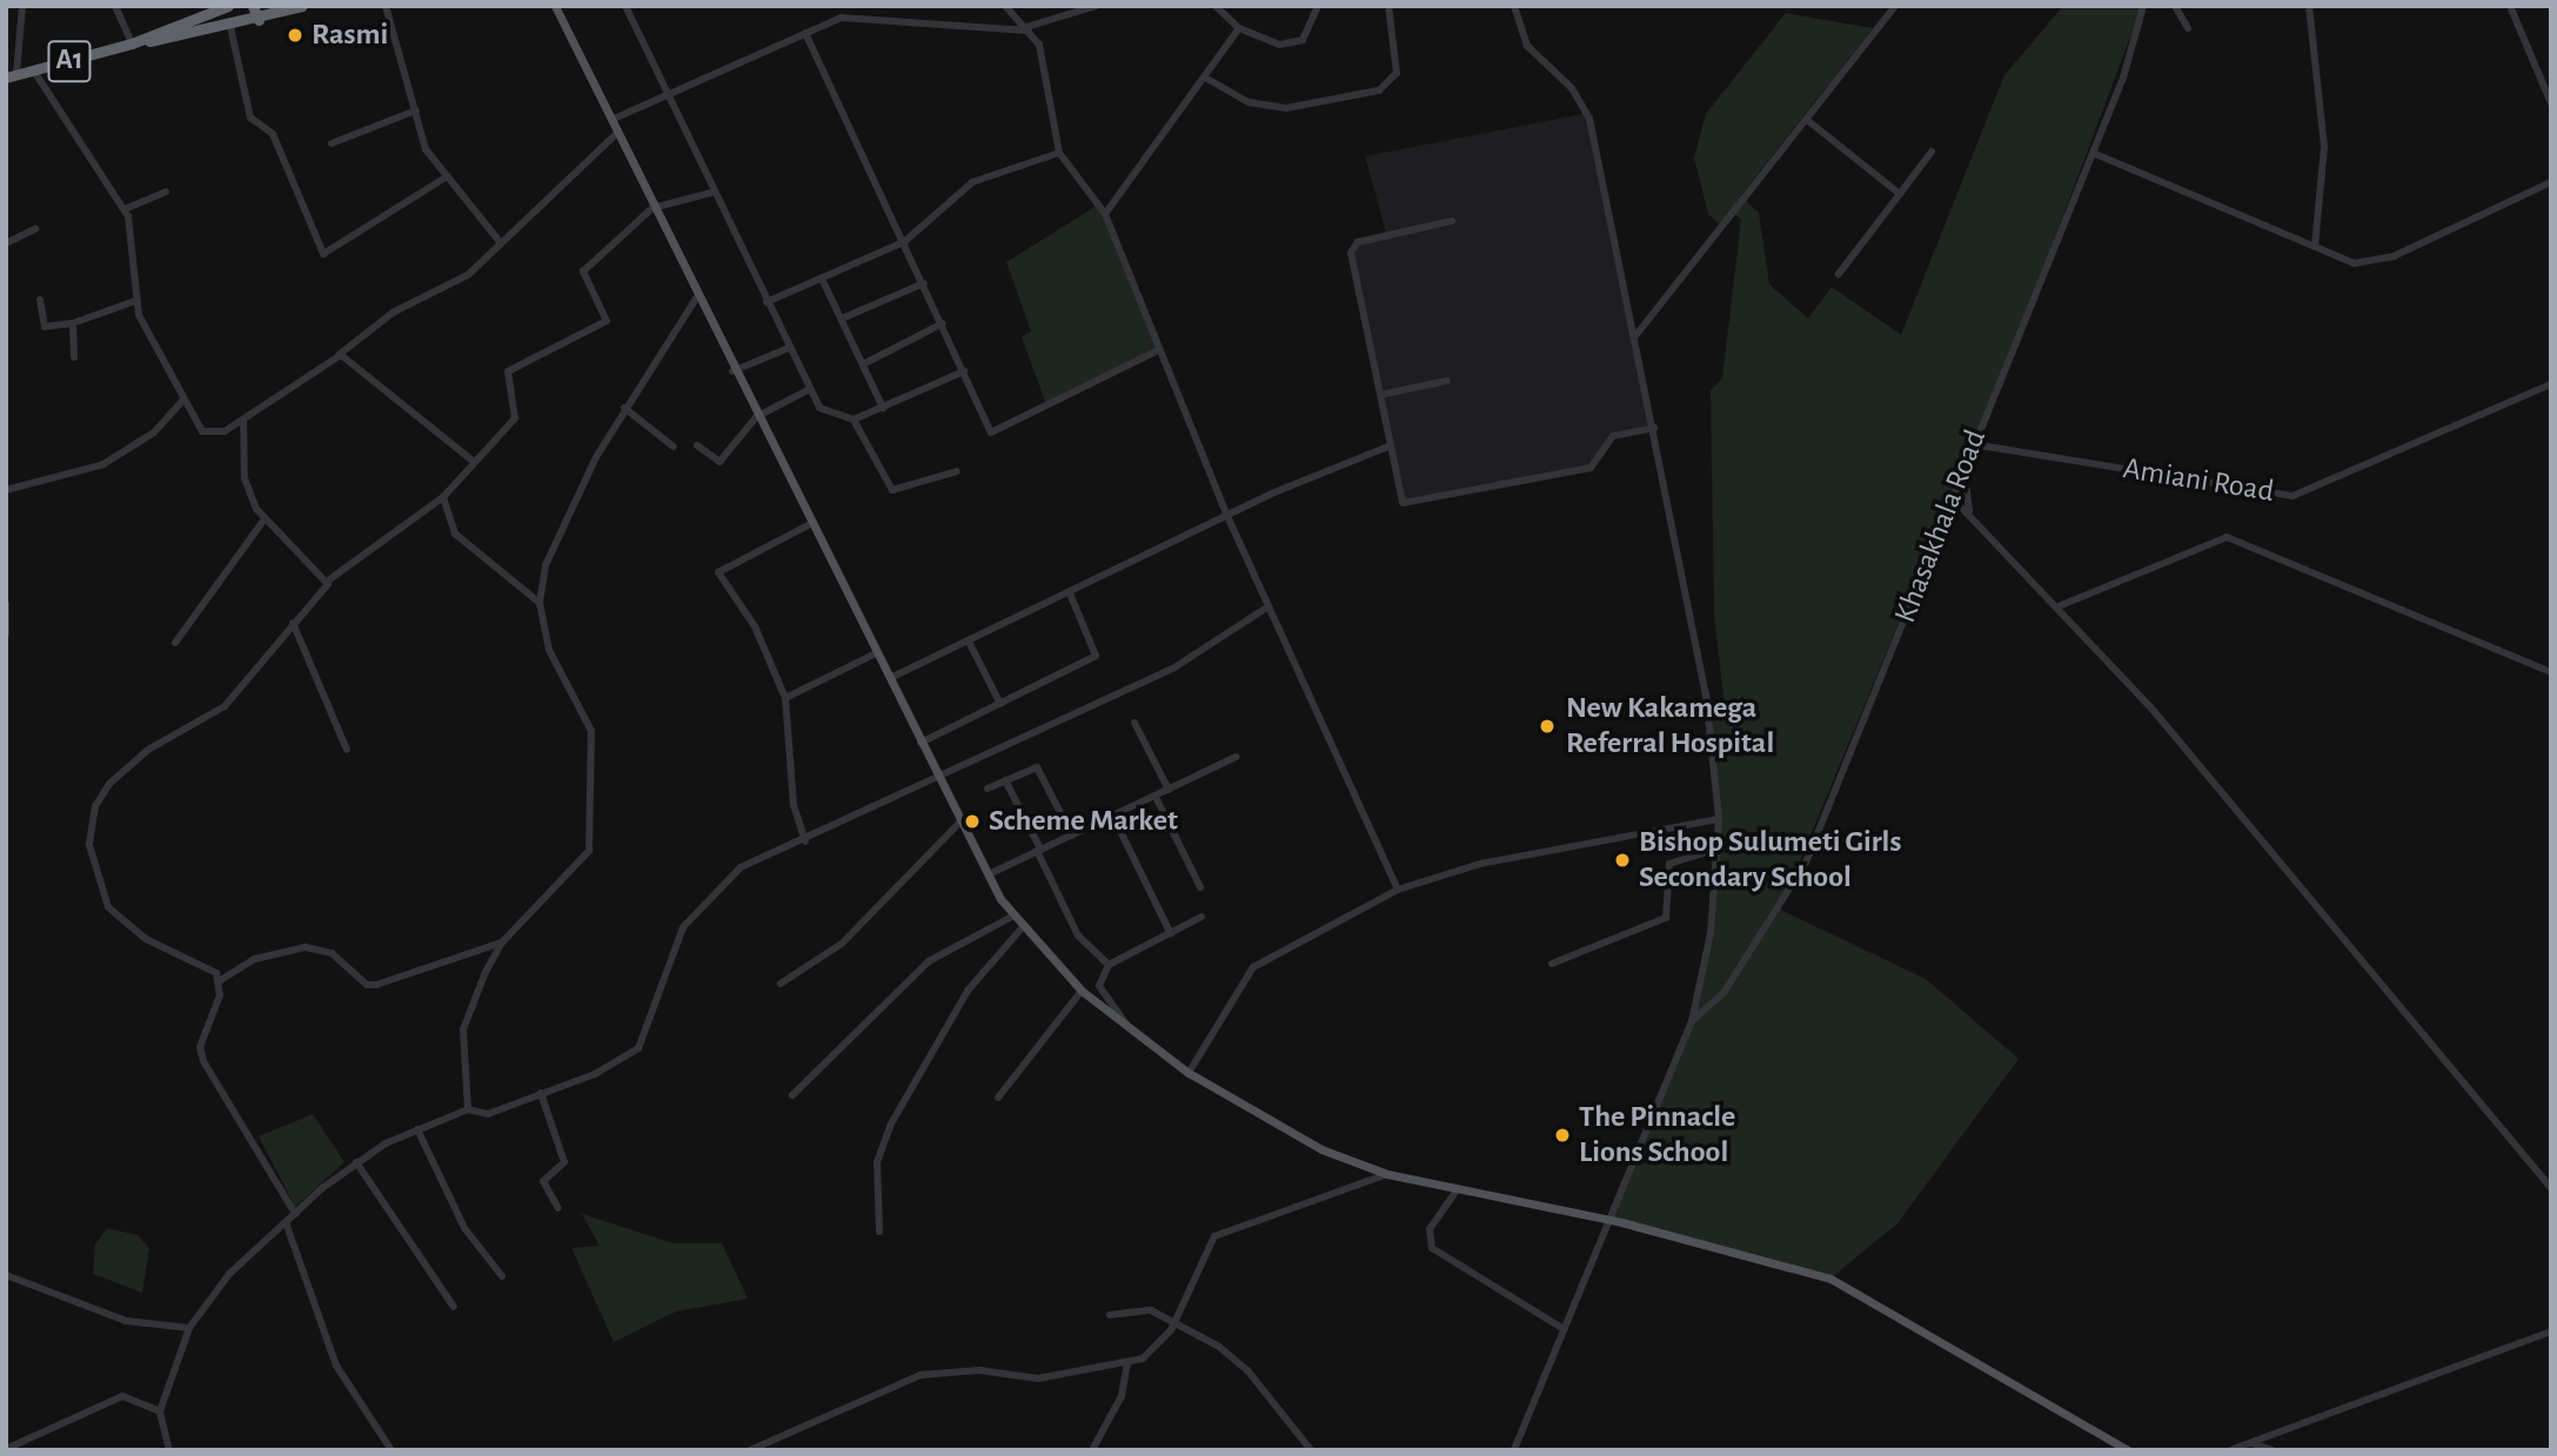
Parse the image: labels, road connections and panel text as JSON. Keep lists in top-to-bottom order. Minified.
{"streets":{"highway":["A1"],"street":["Amiani Road","Khasakhala Road"]},"crossings":[["Amiani Road","Khasakhala Road"]],"places":["Rasmi","New Kakamega Referral Hospital","Scheme Market","Bishop Sulumeti Girls Secondary School","The Pinnacle Lions School"]}
